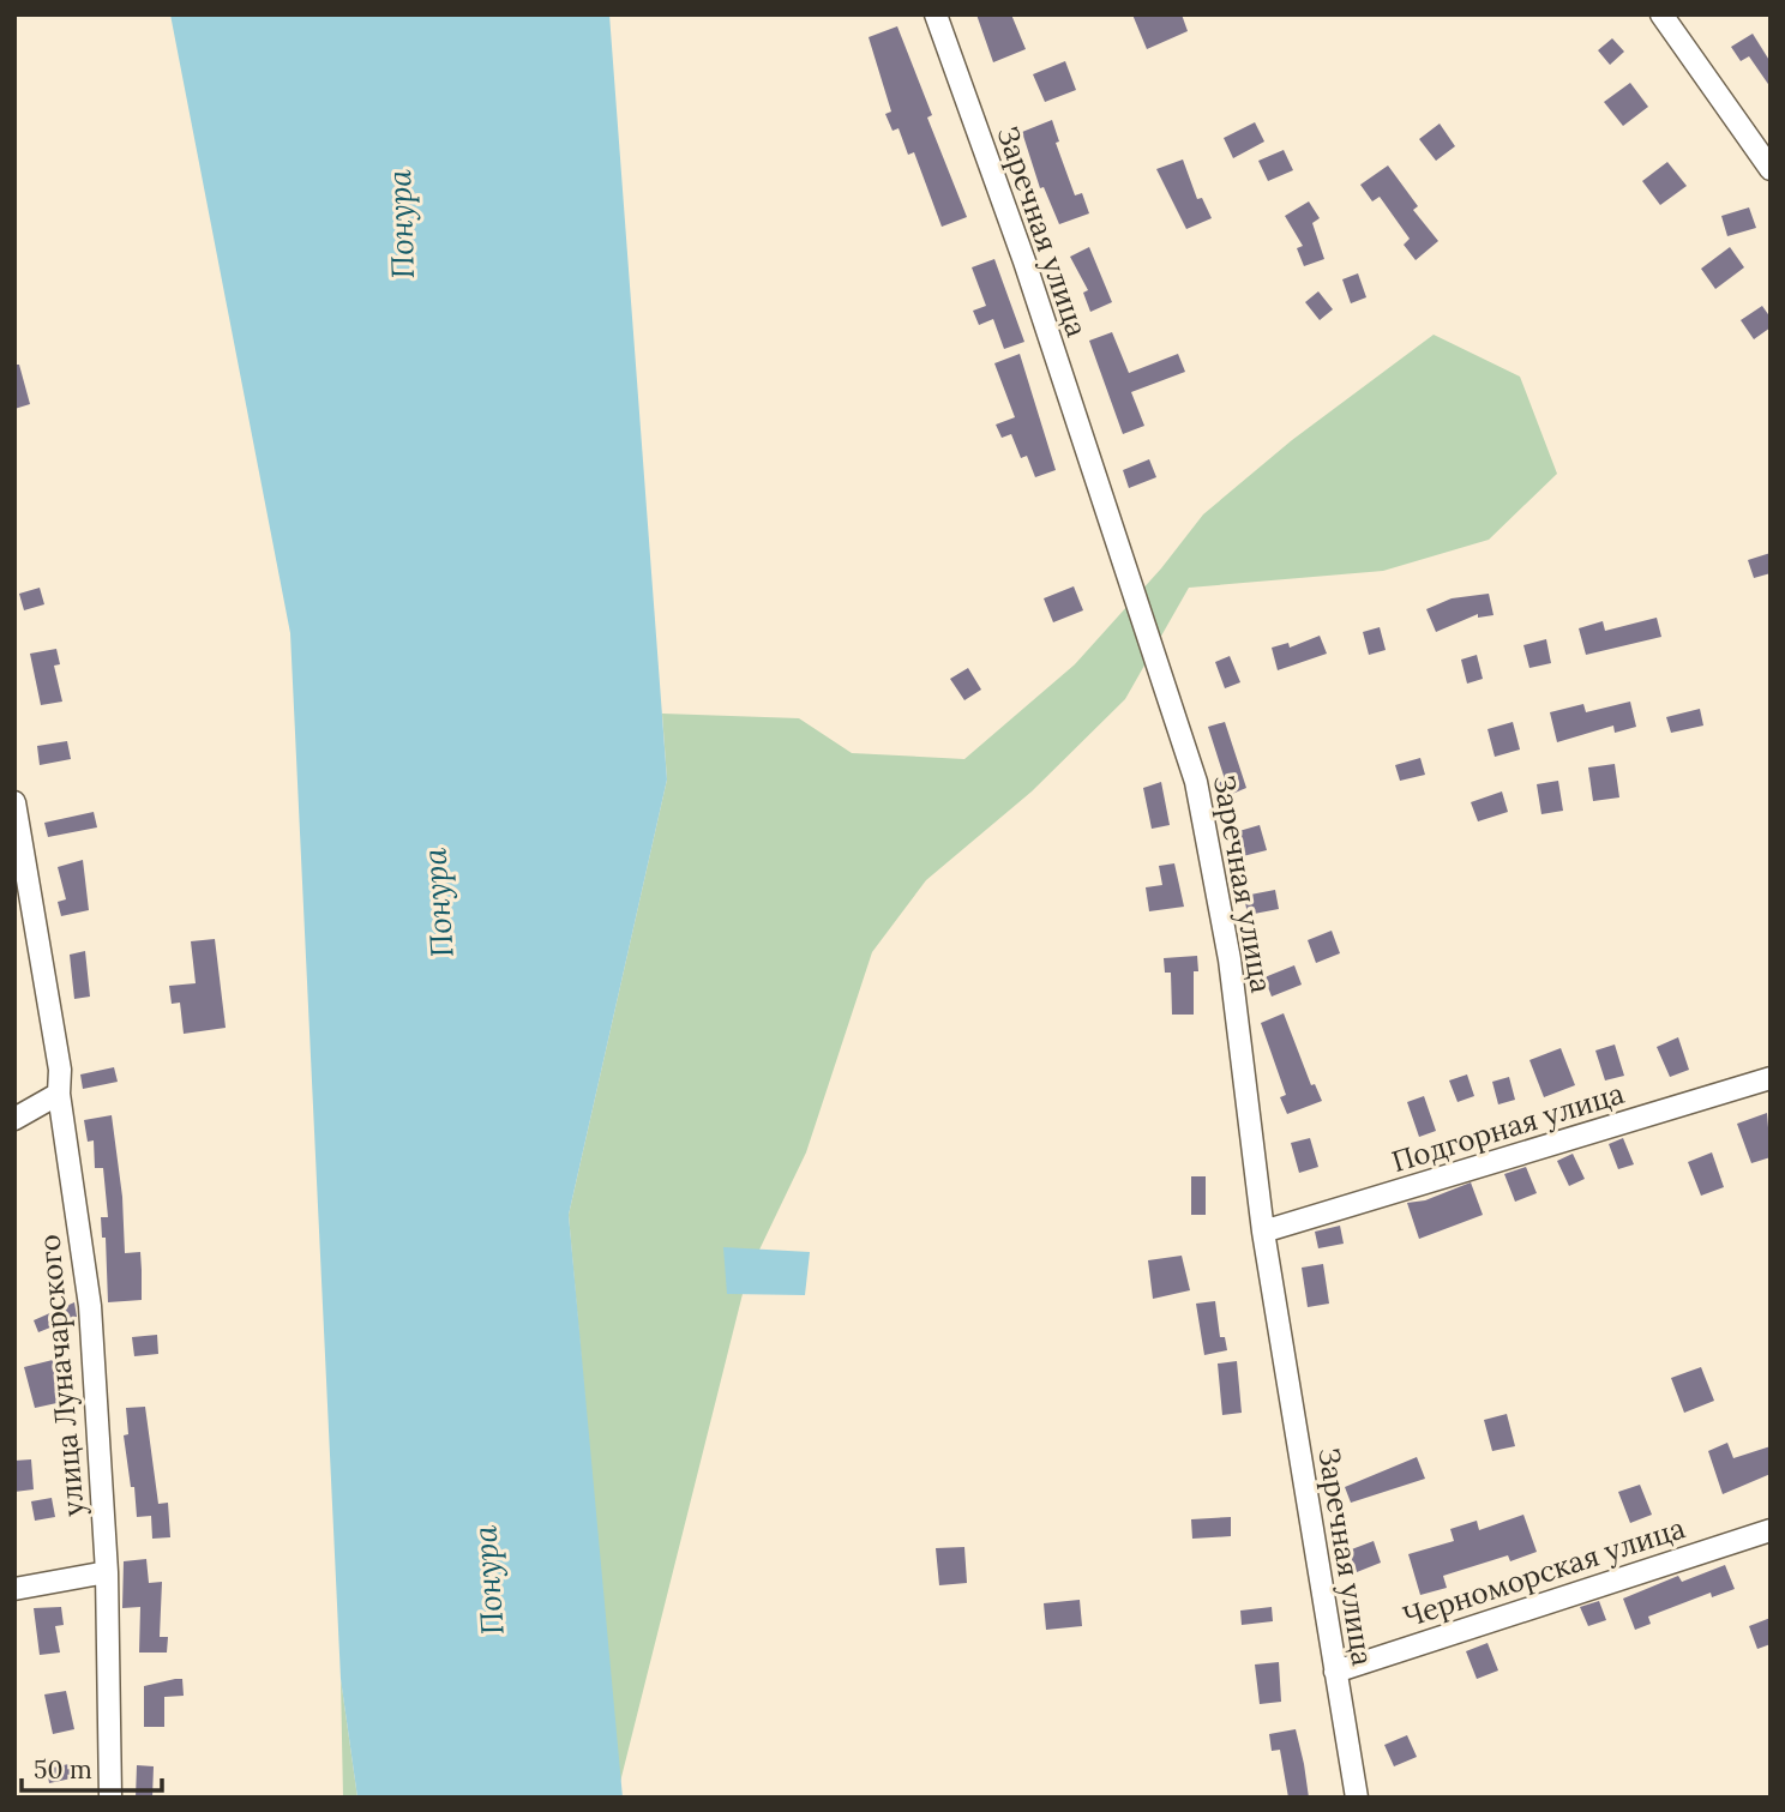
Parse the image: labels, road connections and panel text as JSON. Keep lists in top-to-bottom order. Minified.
{"streets":{"street":["Заречная улица","Подгорная улица","улица Луначарского","Черноморская улица"]},"crossings":[["Заречная улица","Подгорная улица"],["Заречная улица","Черноморская улица"]],"water":["Понура"],"scale_bar":"50 m"}
